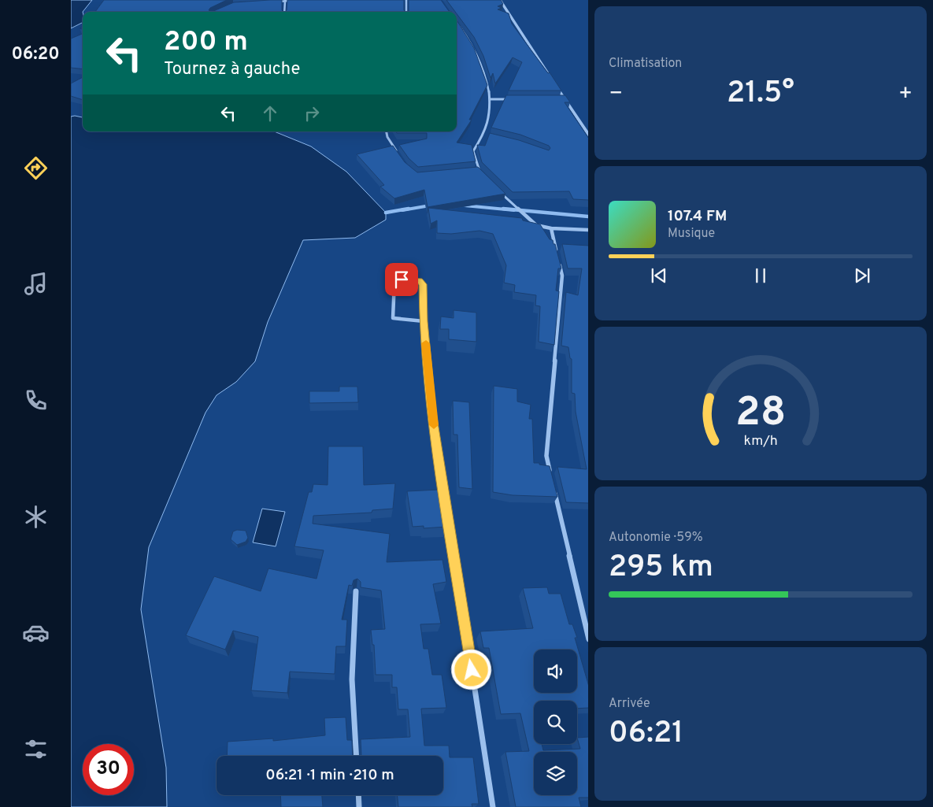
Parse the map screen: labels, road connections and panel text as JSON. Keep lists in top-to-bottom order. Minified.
{"page":{"tabs":"06:20","tile":["Climatisation",["Autonomie · 59%","295 km"],["Arrivée","06:21"]],"turn":["200 m","Tournez à gauche"],"heat":["−","21.5°","+"],"song":["107.4 FM","Musique"],"limit":"30","trip":"06:21 · 1 min · 210 m","gauge":["28","km/h"]}}
